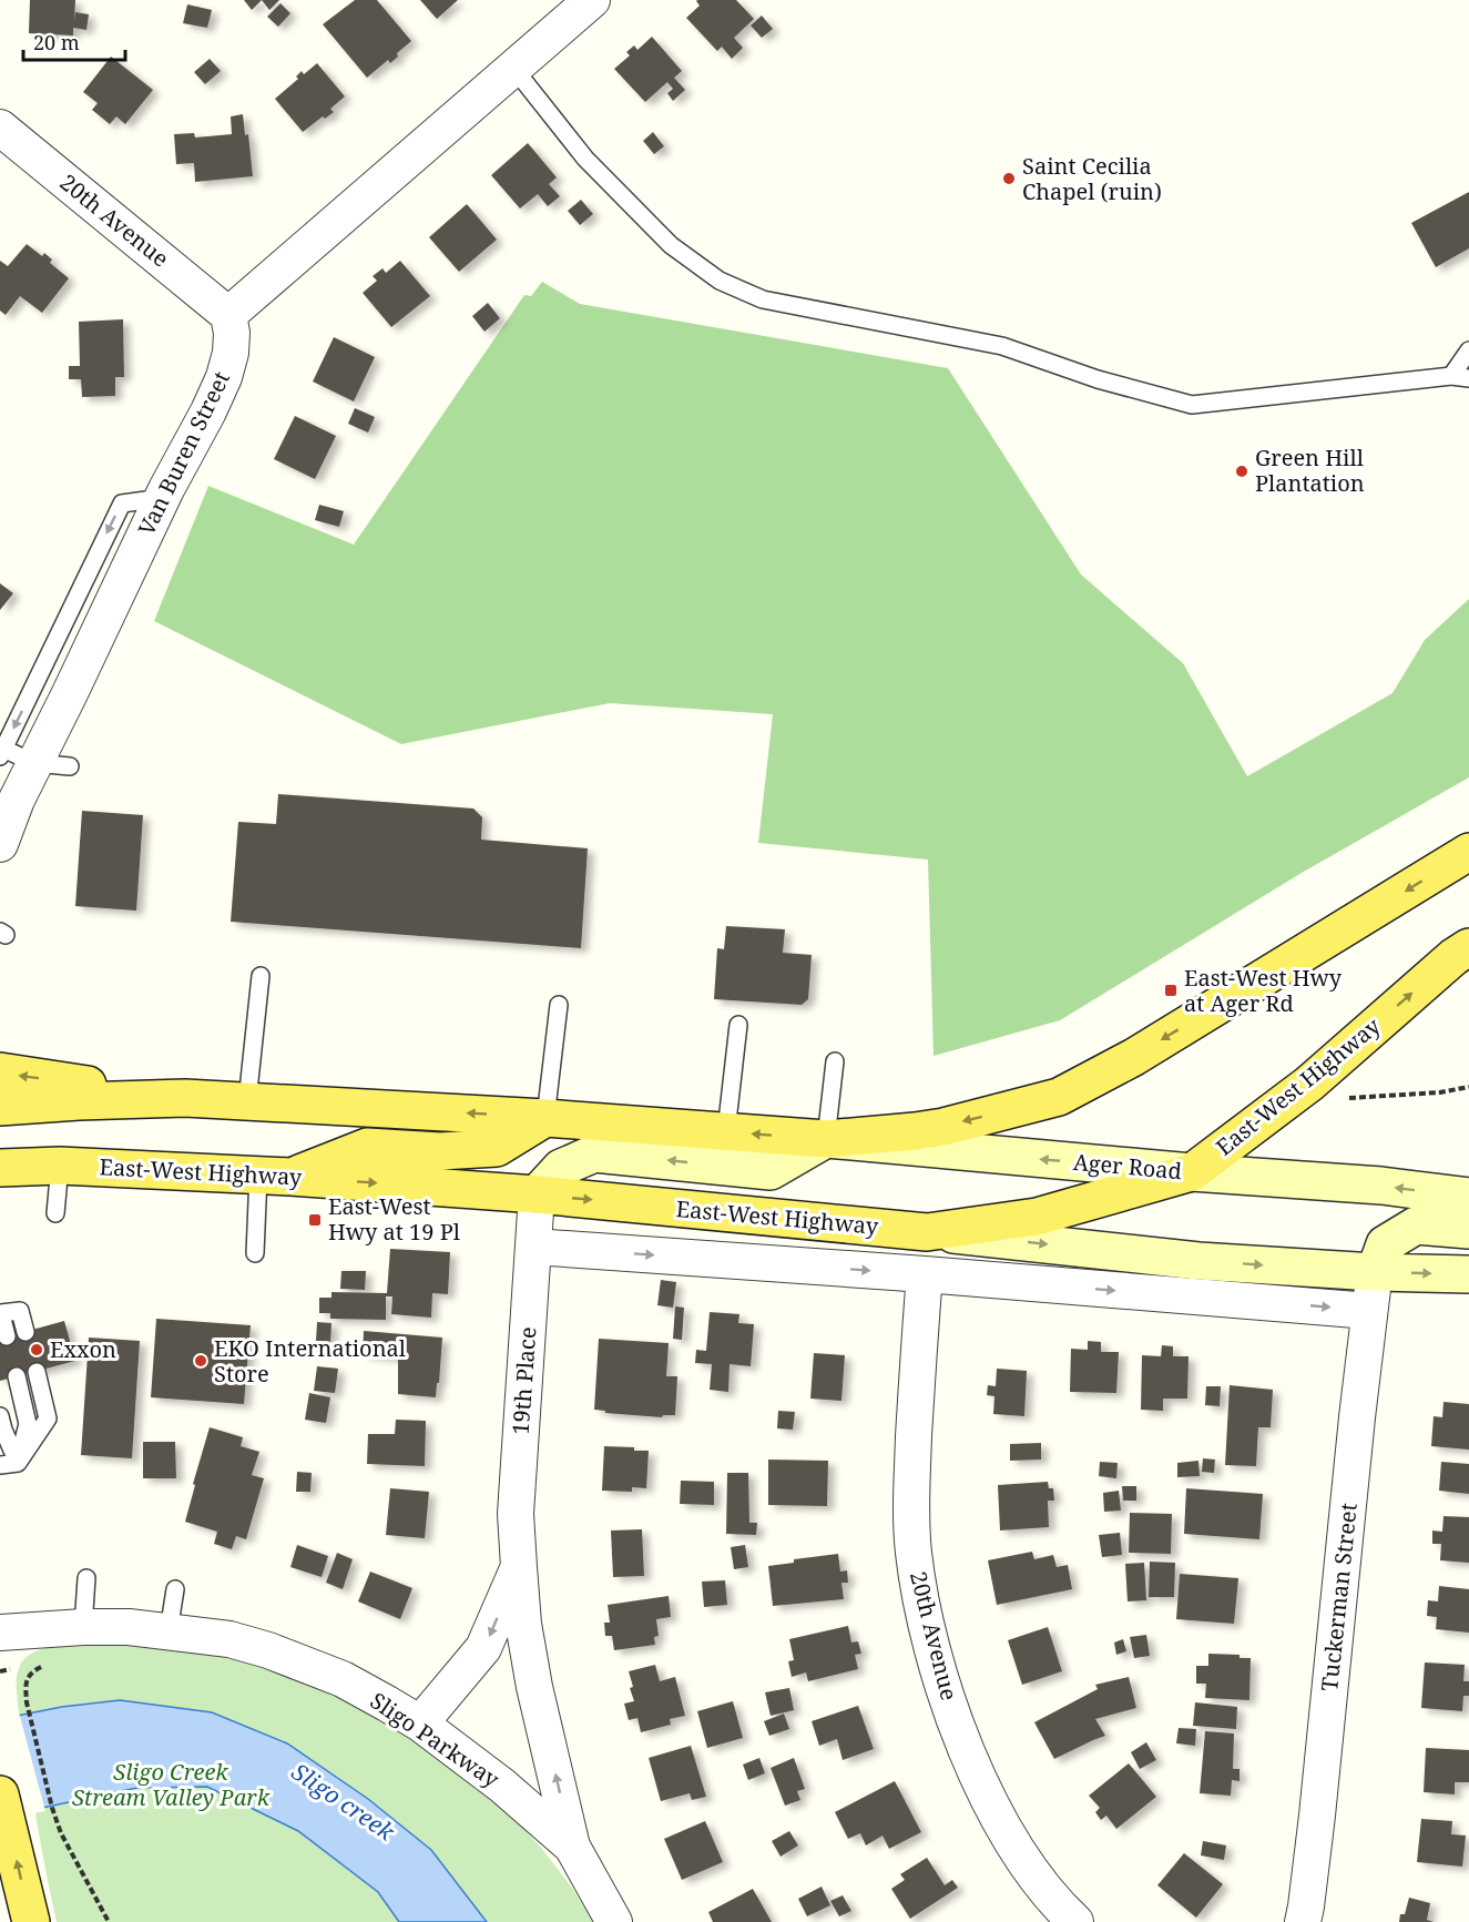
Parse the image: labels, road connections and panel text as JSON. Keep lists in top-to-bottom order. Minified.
{"streets":{"main road":["East-West Highway","Ager Road"],"street":["20th Avenue","Van Buren Street","19th Place","Tuckerman Street","Sligo Parkway"]},"crossings":[["20th Avenue","Van Buren Street"],["20th Avenue","East-West Highway"],["East-West Highway","Ager Road"],["East-West Highway","19th Place"],["19th Place","Sligo Parkway"]],"water":["Sligo creek"],"parks":["Sligo Creek Stream Valley Park"],"places":{"other":["Saint Cecilia Chapel (ruin)","Green Hill Plantation","Exxon","EKO International Store"],"transit":["East-West Hwy at Ager Rd","East-West Hwy at 19 Pl"]},"scale_bar":"20 m"}
